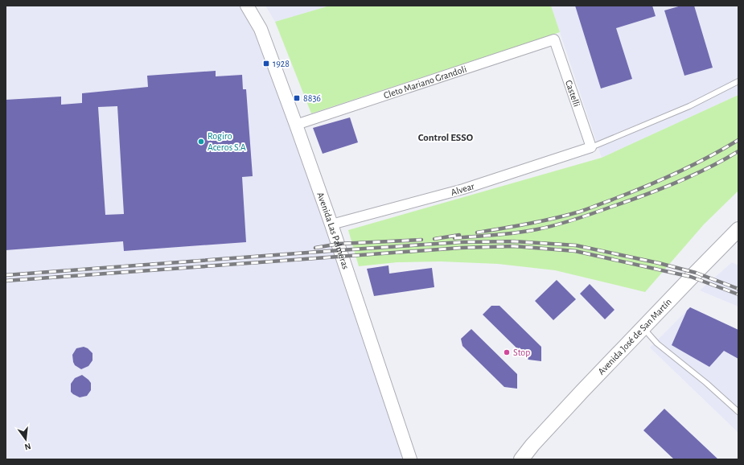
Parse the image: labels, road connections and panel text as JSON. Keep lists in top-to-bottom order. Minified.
{"streets":{"main road":["Avenida Las Palmeras","Avenida José de San Martín"],"street":["Cleto Mariano Grandoli","Castelli","Alvear"]},"crossings":[["Cleto Mariano Grandoli","Castelli"],["Cleto Mariano Grandoli","Avenida Las Palmeras"],["Castelli","Alvear"],["Alvear","Avenida Las Palmeras"]],"districts":["Control ESSO"],"places":{"transit":["1928","8836"],"other":["Rogiro Aceros S.A","Stop"]},"north":"bottom"}
